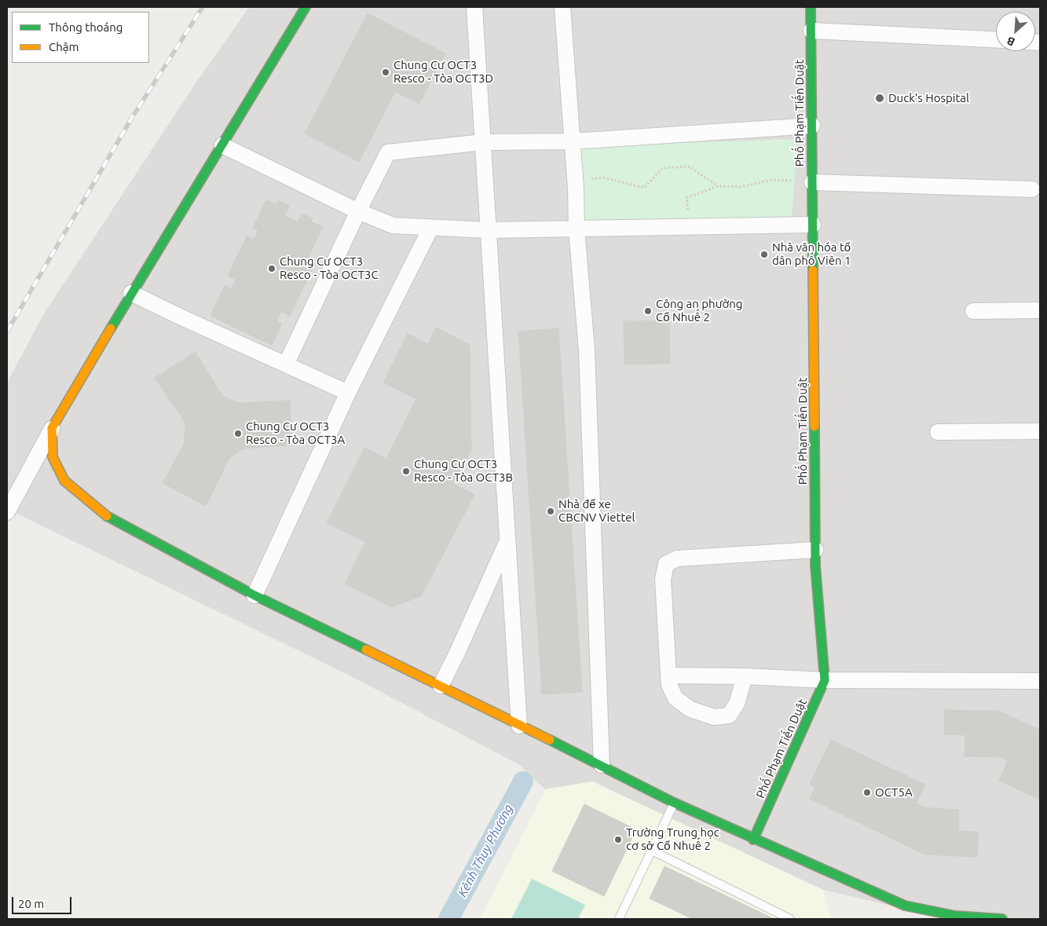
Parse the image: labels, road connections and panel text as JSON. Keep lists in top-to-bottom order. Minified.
{"streets":{"street":["Phố Phạm Tiến Duật"]},"water":["Kênh Thuỵ Phương"],"places":["Chung Cư OCT3 Resco - Tòa OCT3D","Duck's Hospital","Nhà văn hóa tổ dân phố Viên 1","Chung Cư OCT3 Resco - Tòa OCT3C","Công an phường Cổ Nhuế 2","Chung Cư OCT3 Resco - Tòa OCT3A","Chung Cư OCT3 Resco - Tòa OCT3B","Nhà để xe CBCNV Viettel","OCT5A","Trường Trung học cơ sở Cổ Nhuế 2"],"legend":["Thông thoáng","Chậm"],"scale_bar":"20 m","north":"bottom left"}
